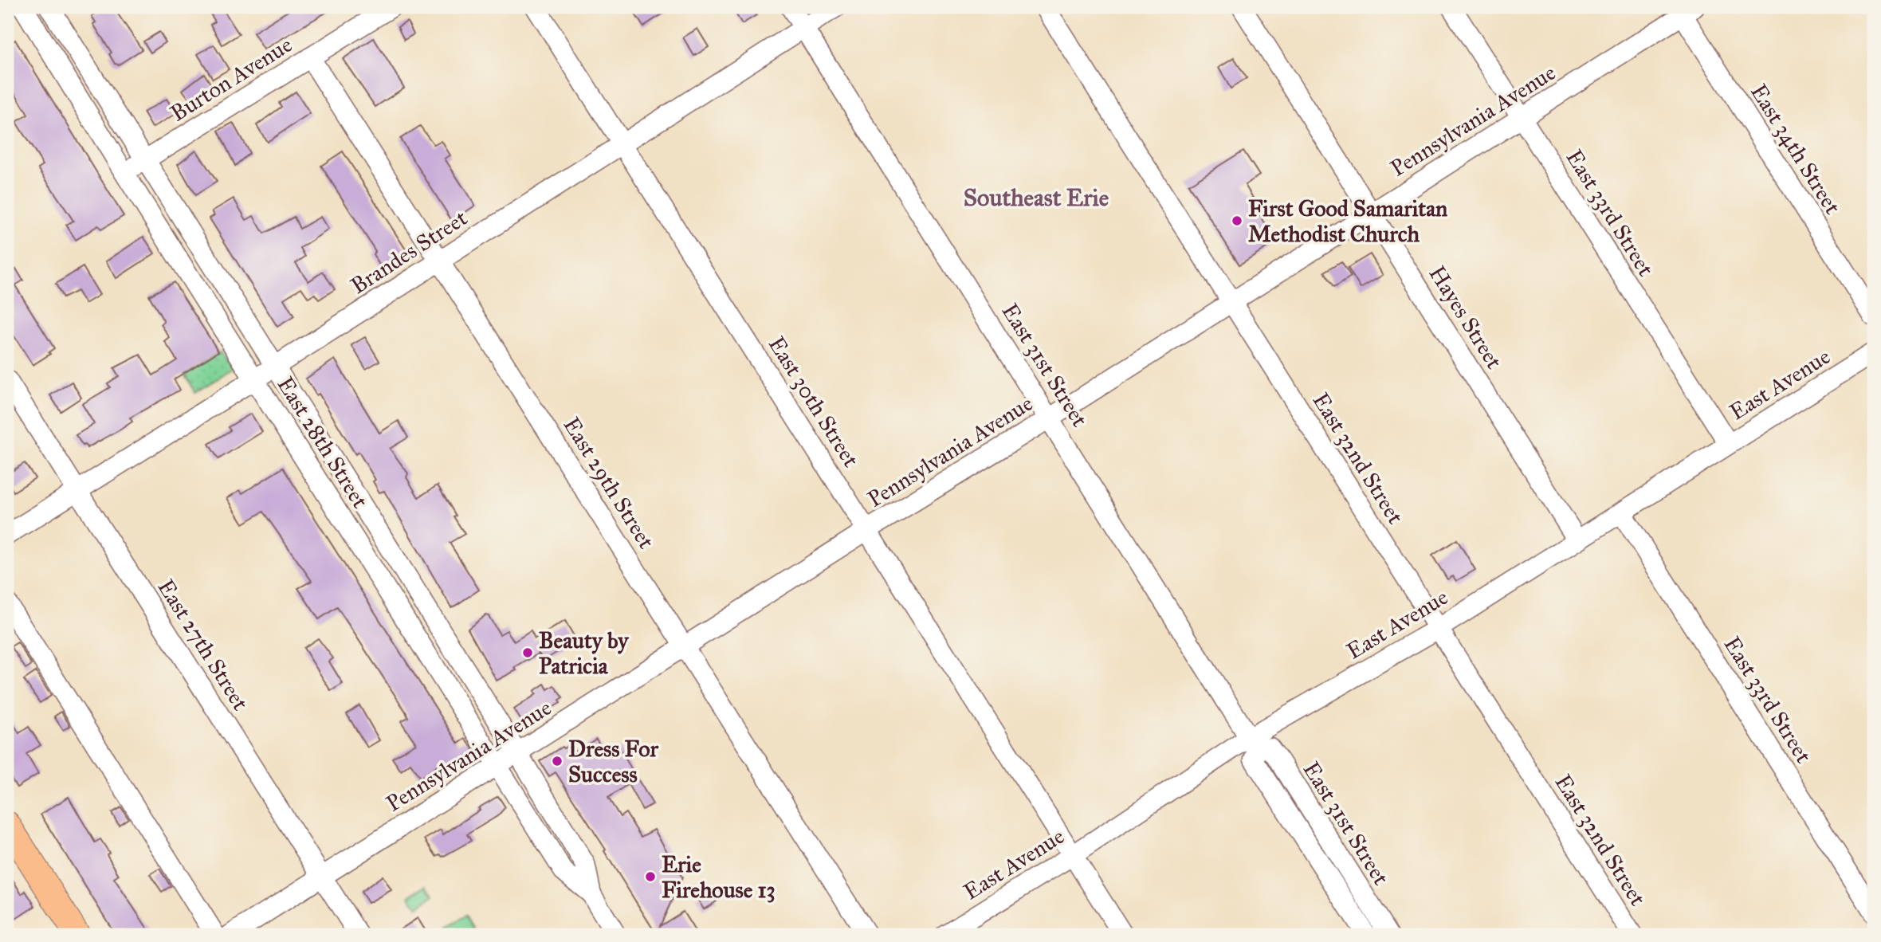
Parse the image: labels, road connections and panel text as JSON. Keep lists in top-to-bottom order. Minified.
{"streets":{"street":["Burton Avenue","Pennsylvania Avenue","East 34th Street","East 33rd Street","Brandes Street","Hayes Street","East 31st Street","East Avenue","East 30th Street","East 28th Street","East 32nd Street","East 29th Street","East 27th Street"]},"crossings":[["Burton Avenue","East 28th Street"],["Burton Avenue","East 29th Street"],["Pennsylvania Avenue","East 34th Street"],["Pennsylvania Avenue","East 33rd Street"],["Pennsylvania Avenue","Hayes Street"],["Pennsylvania Avenue","East 31st Street"],["Pennsylvania Avenue","East 30th Street"],["Pennsylvania Avenue","East 28th Street"],["Pennsylvania Avenue","East 32nd Street"],["Pennsylvania Avenue","East 29th Street"],["Pennsylvania Avenue","East 27th Street"],["East 33rd Street","East Avenue"],["Brandes Street","East 31st Street"],["Brandes Street","East 30th Street"],["Brandes Street","East 28th Street"],["Brandes Street","East 29th Street"],["Brandes Street","East 27th Street"],["Hayes Street","East Avenue"],["East 31st Street","East Avenue"],["East Avenue","East 30th Street"],["East Avenue","East 32nd Street"]],"districts":["Southeast Erie"],"places":["First Good Samaritan Methodist Church","Beauty by Patricia","Dress For Success","Erie Firehouse 13"]}
